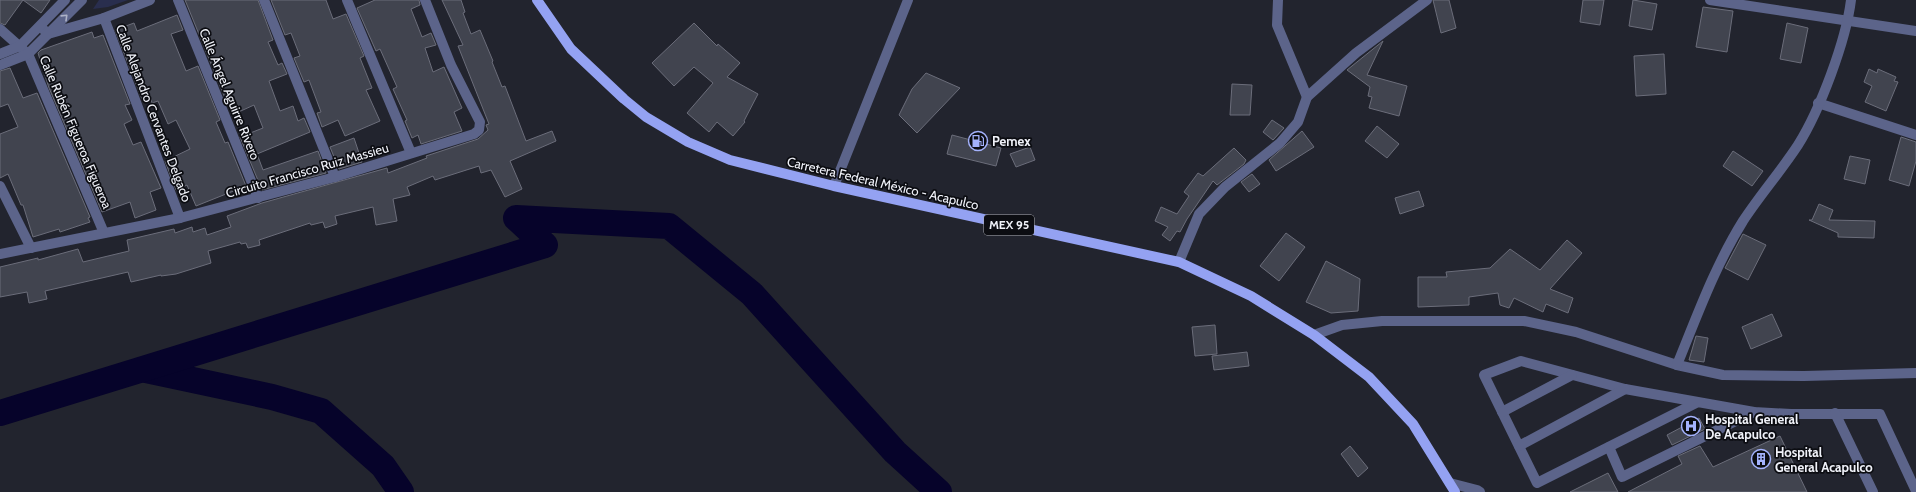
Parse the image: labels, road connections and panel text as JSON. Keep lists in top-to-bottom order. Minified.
{"streets":{"main road":["Carretera Federal México - Acapulco","MEX 95"],"street":["Calle Ángel Aguirre Rivero","Calle Alejandro Cervantes Delgado","Calle Rubén Figueroa Figueroa","Circuito Francisco Ruiz Massieu"]},"crossings":[["Calle Ángel Aguirre Rivero","Circuito Francisco Ruiz Massieu"],["Calle Alejandro Cervantes Delgado","Circuito Francisco Ruiz Massieu"],["Calle Rubén Figueroa Figueroa","Circuito Francisco Ruiz Massieu"]],"places":{"fuel station":["Pemex"],"hospital":["Hospital General De Acapulco"],"building":["Hospital General Acapulco"]}}
